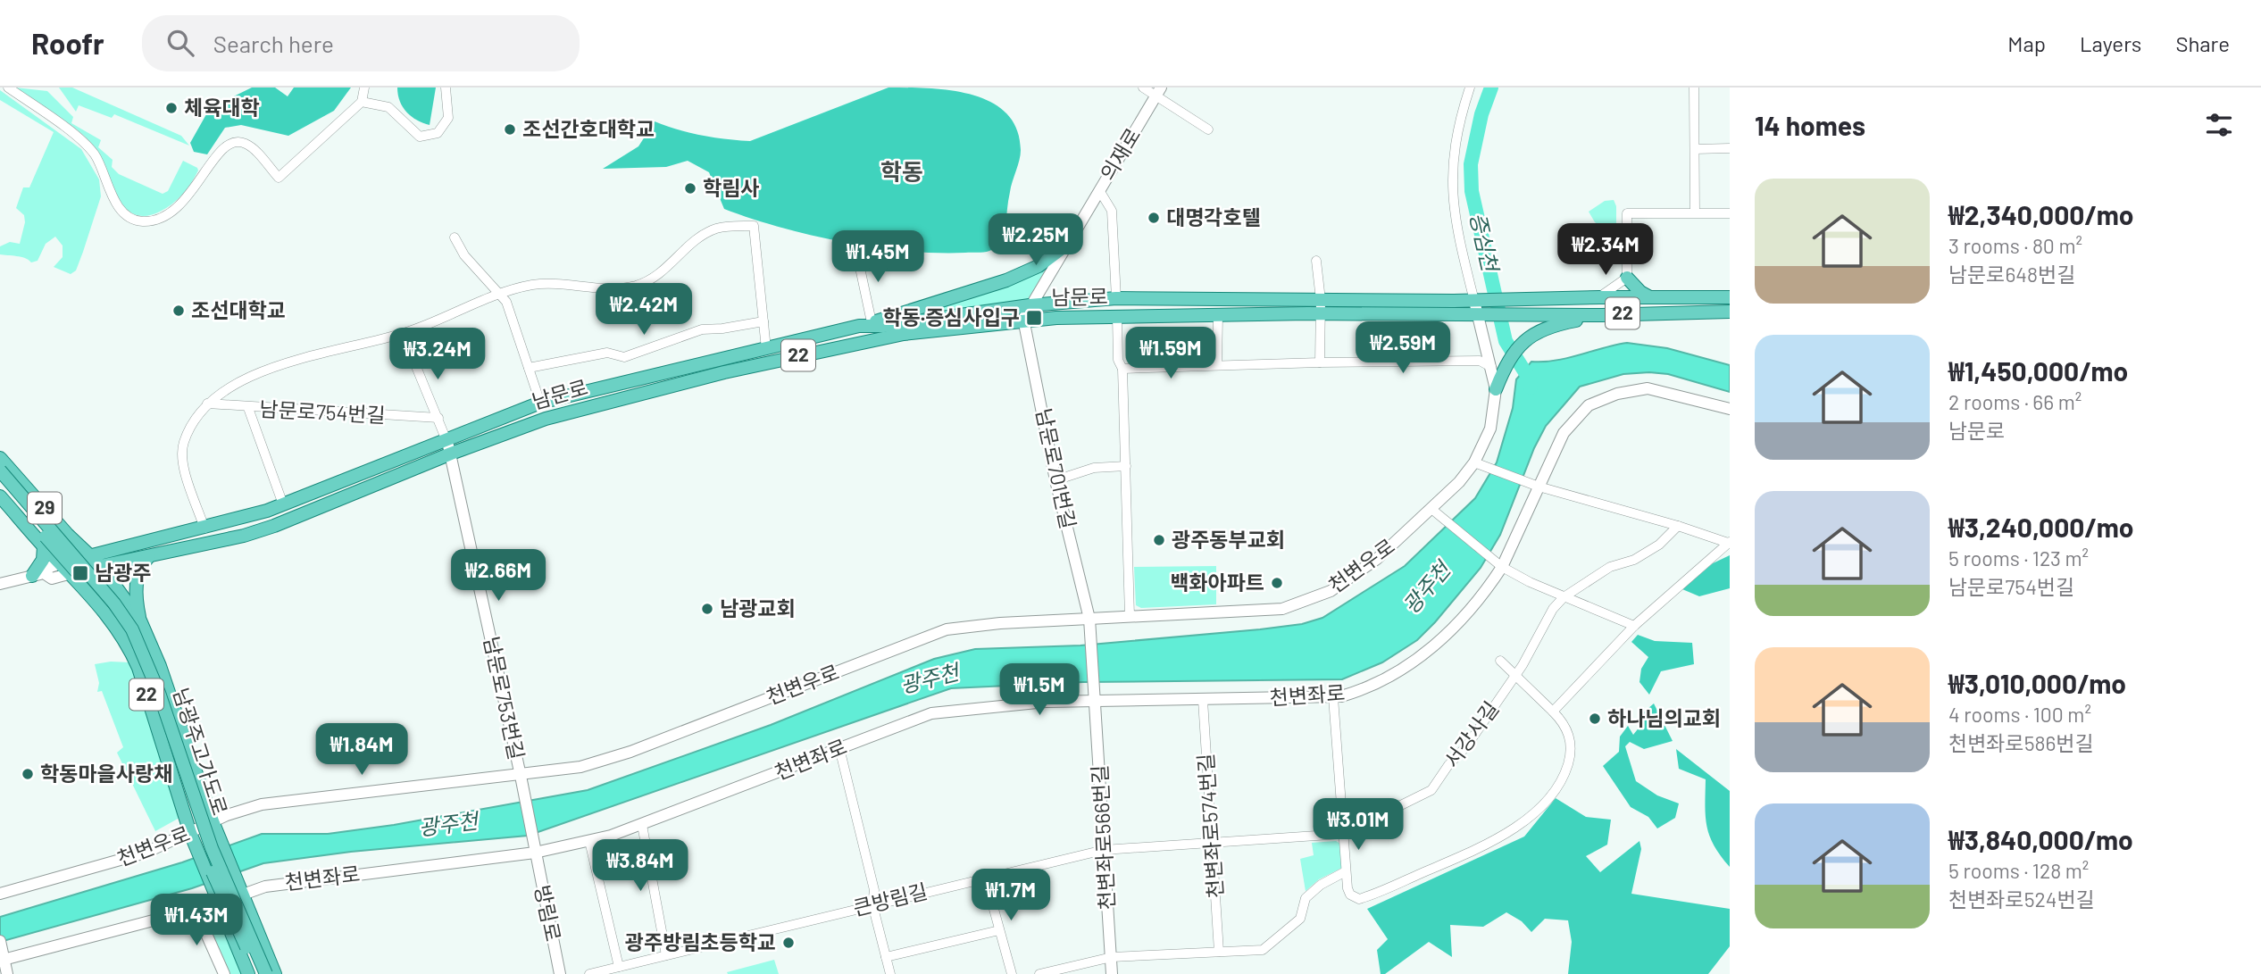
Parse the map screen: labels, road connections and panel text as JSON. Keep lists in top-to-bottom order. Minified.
{"streets":{"main road":["남문로","22","29","남광주고가도로"],"street":["의재로","남문로754번길","남문로701번길","천변우로","천변좌로","남문로753번길","서강사길","천변좌로574번길","천변좌로566번길","큰방림길","방림로"]},"crossings":[["의재로","남문로"],["의재로","남문로701번길"],["남문로","22"],["남문로","남문로701번길"],["남문로","29"],["남문로","천변우로"],["남문로","남문로753번길"],["22","29"],["22","천변우로"],["22","천변좌로"],["남문로701번길","천변우로"],["남문로701번길","천변좌로"],["남문로701번길","천변좌로566번길"],["천변우로","남문로753번길"],["천변좌로","남문로753번길"],["천변좌로","천변좌로574번길"],["천변좌로","천변좌로566번길"],["천변좌로","방림로"],["남문로753번길","방림로"],["서강사길","큰방림길"],["천변좌로574번길","큰방림길"],["천변좌로566번길","큰방림길"]],"districts":["학동"],"water":["증심천","광주천"],"places":{"other":["체육대학","조선간호대학교","학림사","대명각호텔","조선대학교","광주동부교회","백화아파트","남광교회","하나님의교회","학동마을사랑채","광주방림초등학교"],"transit":["학동·증심사입구","남광주"]},"page":{"header":"Roofr","search":"Search here","nav":["Map","Layers","Share"],"heading":"14 homes","list":[{"name":"₩2,340,000/mo","note":"3 rooms · 80 m² · 남문로648번길"},{"name":"₩1,450,000/mo","note":"2 rooms · 66 m² · 남문로"},{"name":"₩3,240,000/mo","note":"5 rooms · 123 m² · 남문로754번길"},{"name":"₩3,010,000/mo","note":"4 rooms · 100 m² · 천변좌로586번길"},{"name":"₩3,840,000/mo","note":"5 rooms · 128 m² · 천변좌로524번길"}],"price":["₩2.25M","₩2.34M","₩1.45M","₩2.42M","₩2.59M","₩1.59M","₩3.24M","₩2.66M","₩1.5M","₩1.84M","₩3.01M","₩3.84M","₩1.7M","₩1.43M"]}}
